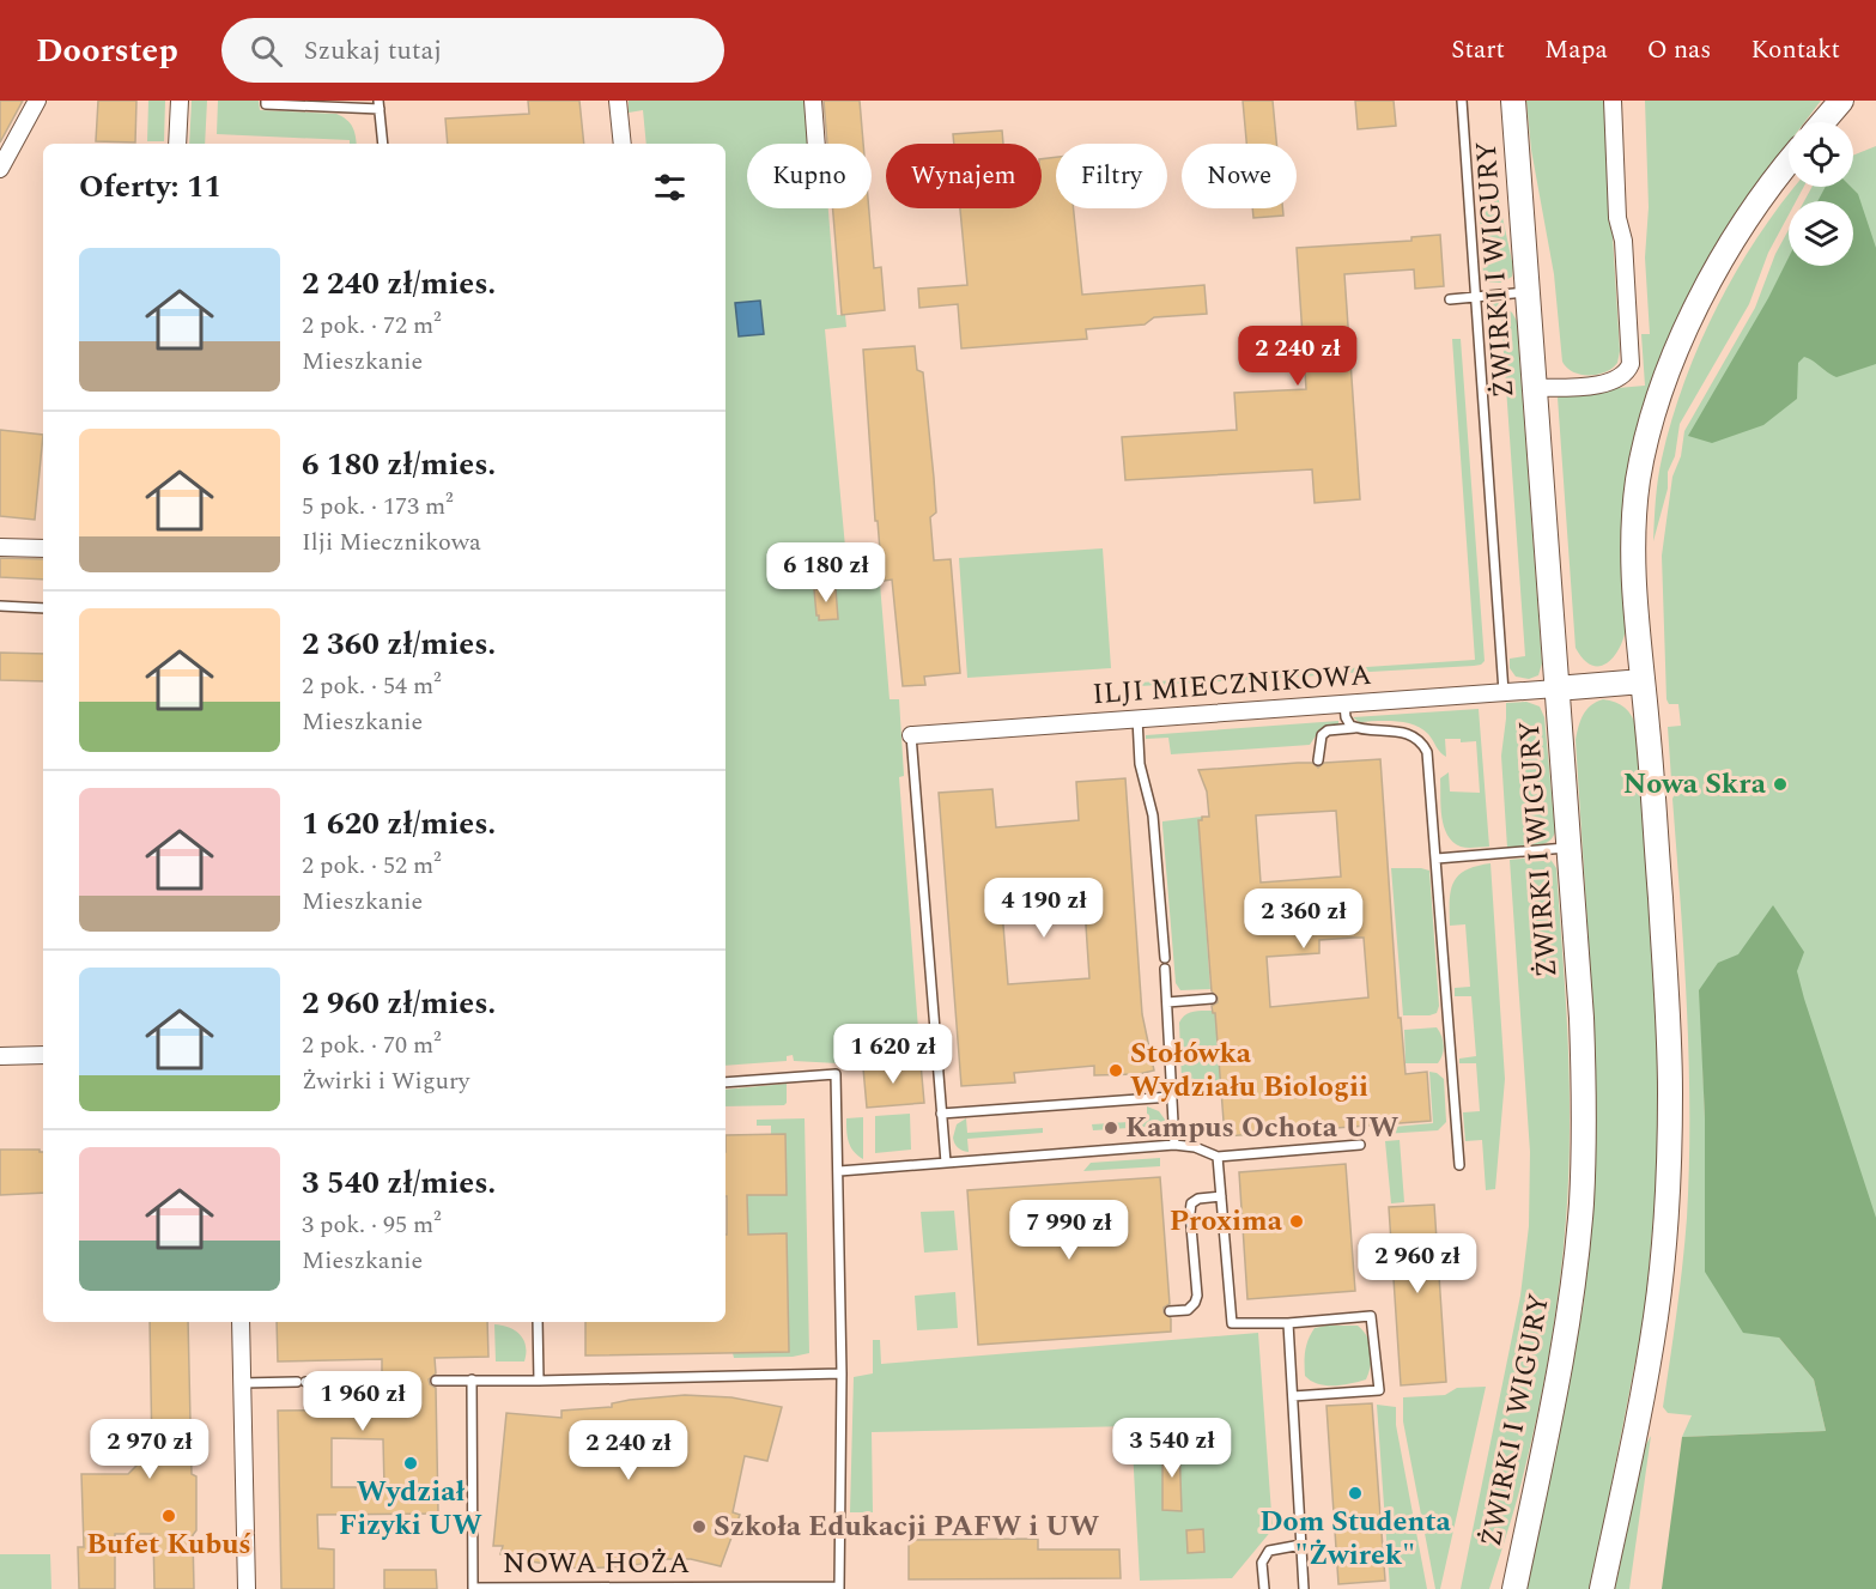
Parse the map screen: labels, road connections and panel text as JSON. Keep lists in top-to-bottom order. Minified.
{"streets":{"main road":["ŻWIRKI I WIGURY"],"street":["ILJI MIECZNIKOWA"],"lane":["NOWA HOŻA"]},"crossings":[["ŻWIRKI I WIGURY","ILJI MIECZNIKOWA"]],"places":["Nowa Skra","Stołówka Wydziału Biologii","Kampus Ochota UW","Proxima","Wydział Fizyki UW","Dom Studenta \"Żwirek\"","Bufet Kubuś","Szkoła Edukacji PAFW i UW"],"page":{"header":"Doorstep","search":"Szukaj tutaj","nav":["Start","Mapa","O nas","Kontakt"],"chip":["Kupno","Wynajem","Filtry","Nowe"],"heading":"Oferty: 11","list":[{"name":"2 240 zł/mies.","note":"2 pok. · 72 m² · Mieszkanie"},{"name":"6 180 zł/mies.","note":"5 pok. · 173 m² · Ilji Miecznikowa"},{"name":"2 360 zł/mies.","note":"2 pok. · 54 m² · Mieszkanie"},{"name":"1 620 zł/mies.","note":"2 pok. · 52 m² · Mieszkanie"},{"name":"2 960 zł/mies.","note":"2 pok. · 70 m² · Żwirki i Wigury"},{"name":"3 540 zł/mies.","note":"3 pok. · 95 m² · Mieszkanie"}],"price":["2 240 zł","6 180 zł","4 190 zł","2 360 zł","1 620 zł","7 990 zł","2 960 zł","1 960 zł","3 540 zł","2 970 zł","2 240 zł"]}}
